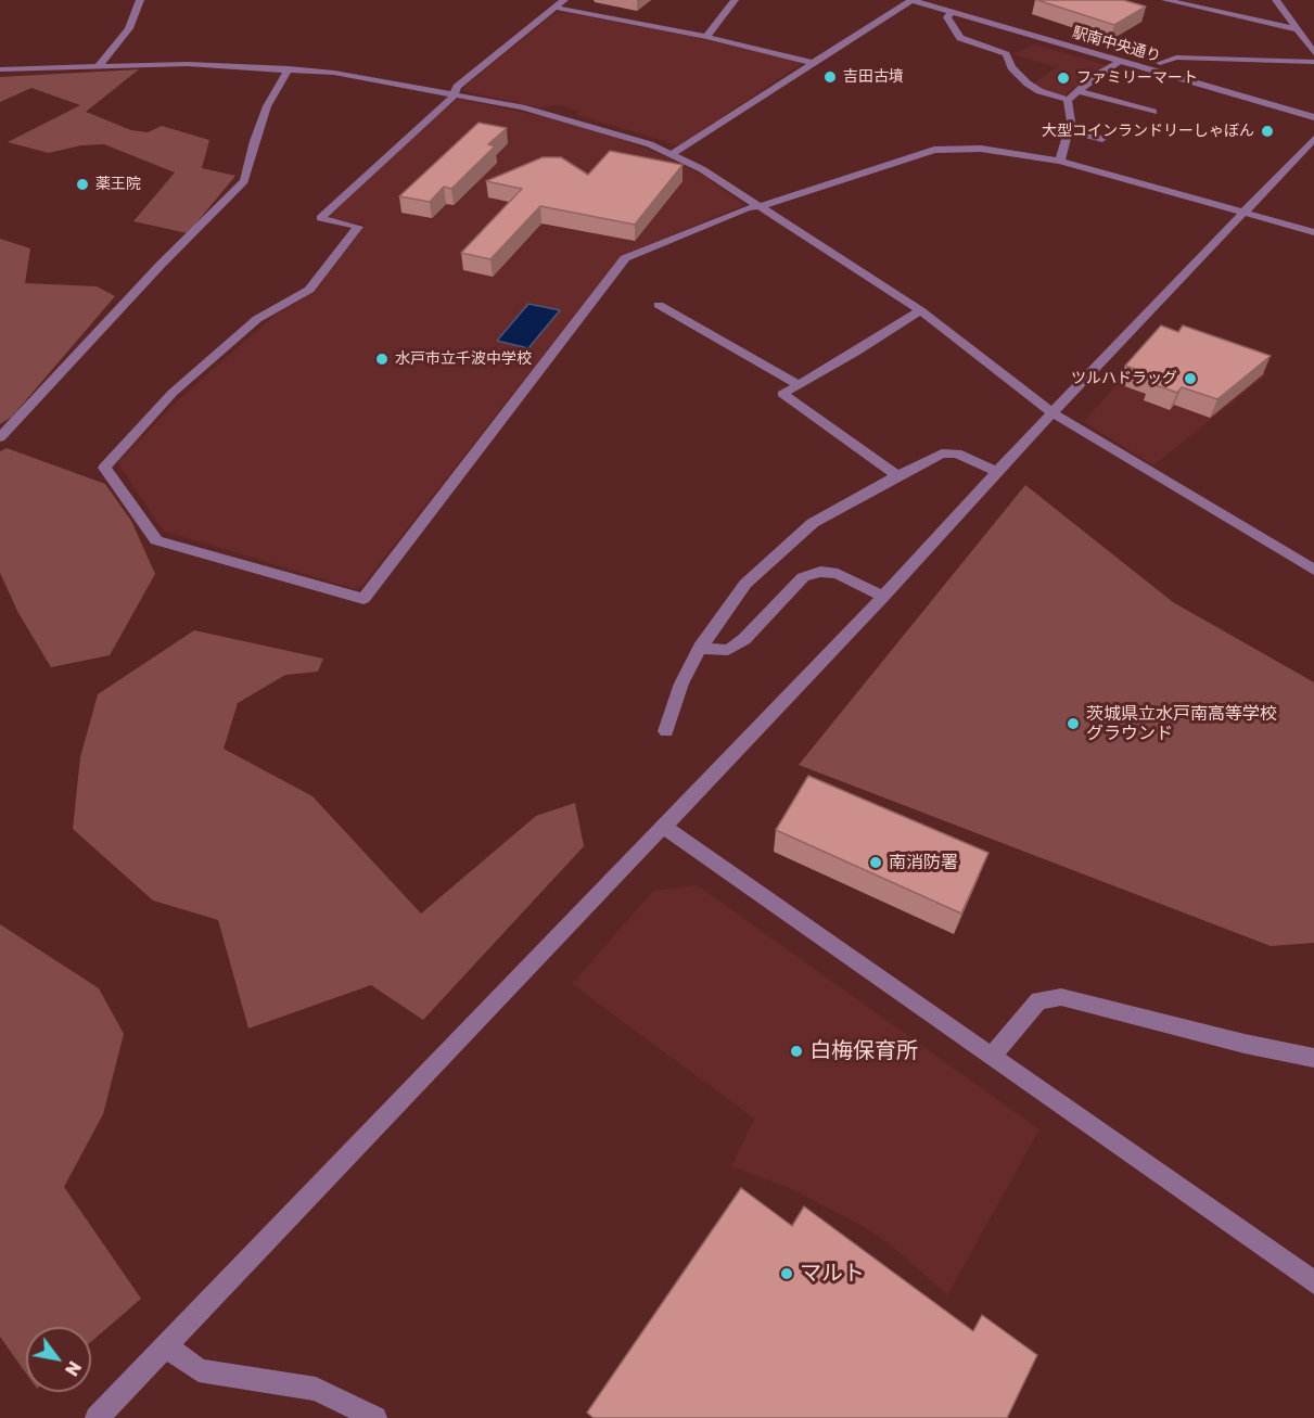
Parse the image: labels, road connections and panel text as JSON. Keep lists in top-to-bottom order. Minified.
{"streets":{"street":["駅南中央通り"]},"places":["吉田古墳","ファミリーマート","大型コインランドリーしゃぼん","薬王院","水戸市立千波中学校","ツルハドラッグ","茨城県立水戸南高等学校 グラウンド","南消防署","白梅保育所","マルト"],"north":"bottom right"}
